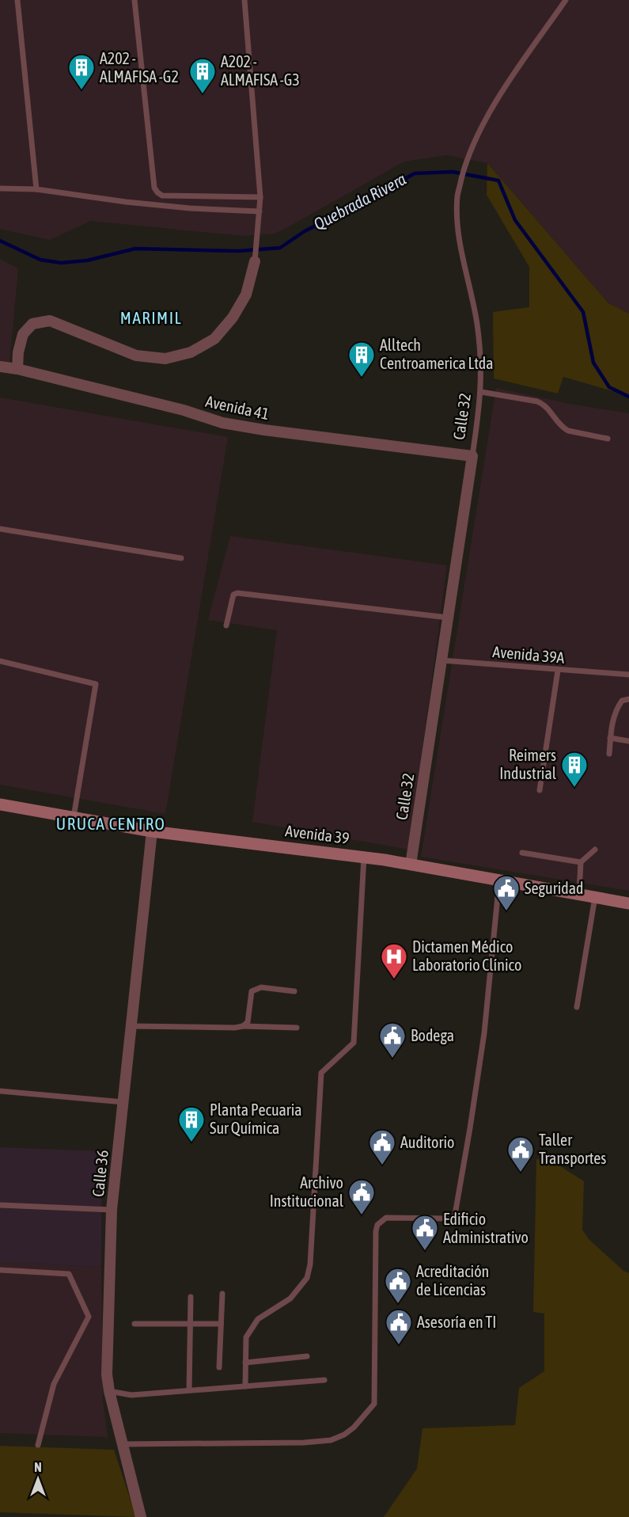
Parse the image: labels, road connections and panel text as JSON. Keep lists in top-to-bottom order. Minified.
{"streets":{"main road":["Avenida 39"],"street":["Avenida 41","Calle 32","Calle 36"],"lane":["Avenida 39A"]},"crossings":[["Avenida 41","Calle 32"],["Calle 32","Avenida 39A"],["Calle 32","Avenida 39"],["Avenida 39","Calle 36"]],"districts":["MARIMIL","URUCA CENTRO"],"water":["Quebrada Rivera"],"places":{"building":["A202 - ALMAFISA -G2","A202 - ALMAFISA -G3","Alltech Centroamerica Ltda","Reimers Industrial","Planta Pecuaria Sur Química"],"public building":["Seguridad","Bodega","Auditorio","Taller Transportes","Archivo Institucional","Edificio Administrativo","Acreditación de Licencias","Asesoría en TI"],"hospital":["Dictamen Médico Laboratorio Clínico"]},"north":"top"}
